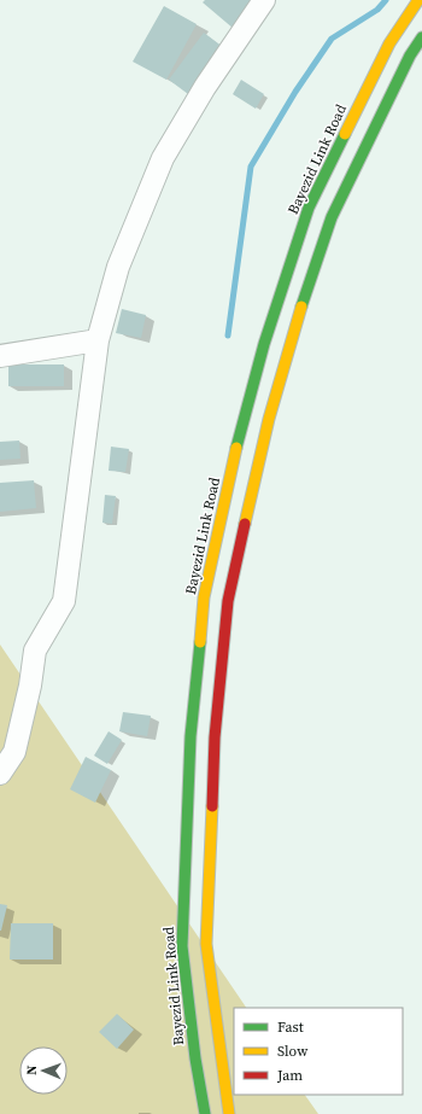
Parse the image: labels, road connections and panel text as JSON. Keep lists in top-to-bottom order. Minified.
{"streets":{"main road":["Bayezid Link Road"]},"legend":["Fast","Slow","Jam"],"north":"left"}
